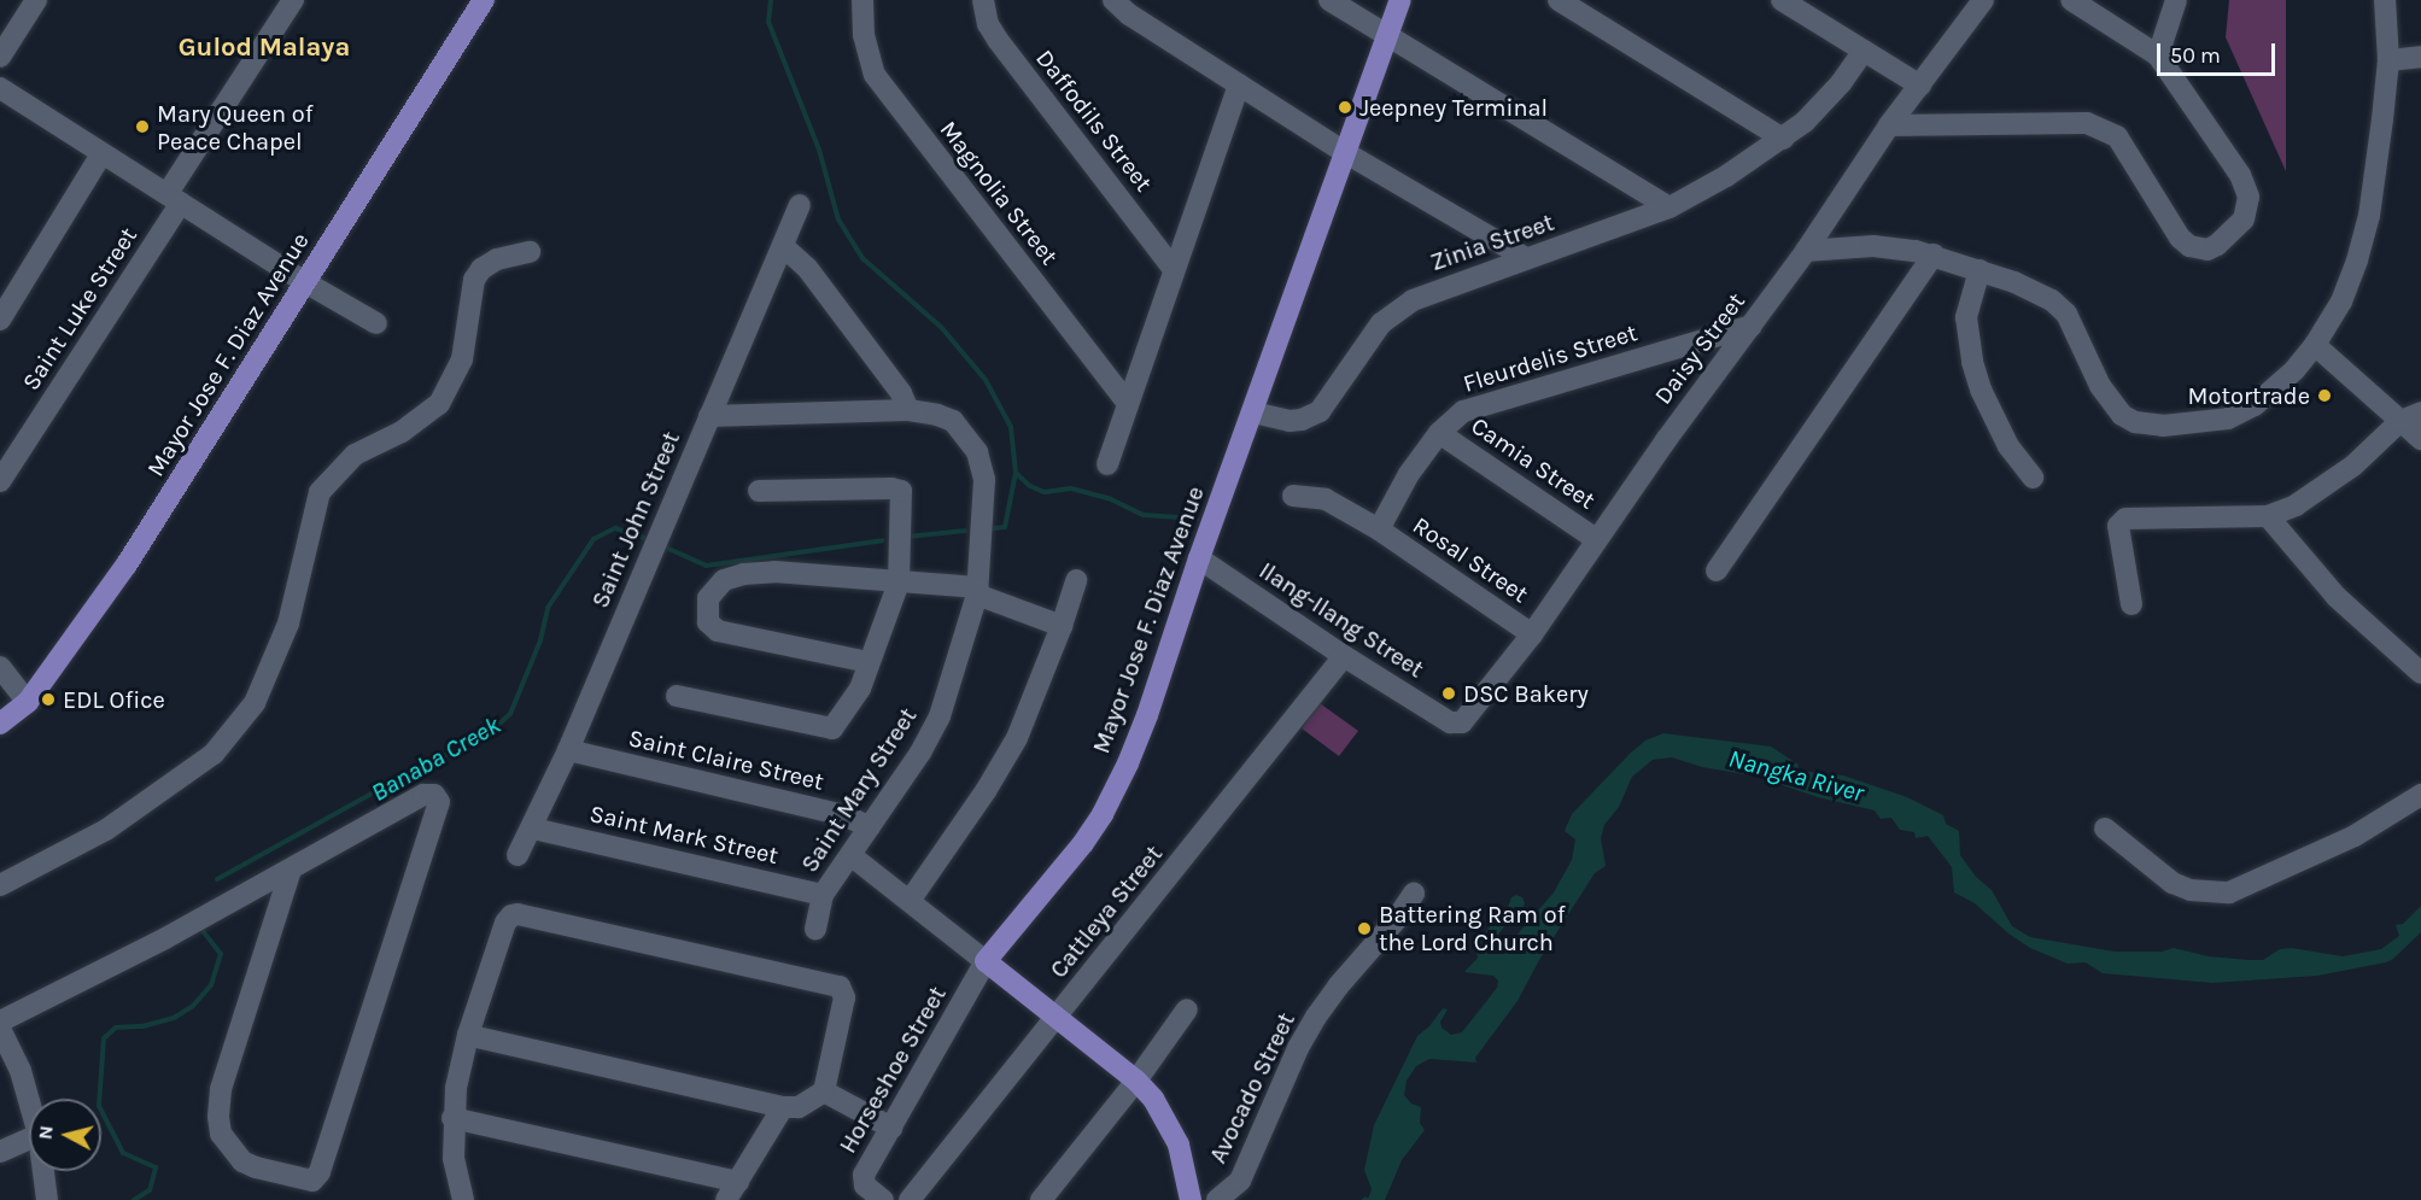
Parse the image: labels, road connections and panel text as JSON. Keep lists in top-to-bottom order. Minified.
{"streets":{"main road":["Mayor Jose F. Diaz Avenue"],"street":["Daffodils Street","Magnolia Street","Zinia Street","Saint Luke Street","Daisy Street","Fleurdelis Street","Camia Street","Saint John Street","Rosal Street","Ilang-Ilang Street","Saint Claire Street","Saint Mary Street","Saint Mark Street","Cattleya Street","Horseshoe Street","Avocado Street"]},"crossings":[["Zinia Street","Mayor Jose F. Diaz Avenue"],["Daisy Street","Fleurdelis Street"],["Daisy Street","Camia Street"],["Daisy Street","Rosal Street"],["Daisy Street","Ilang-Ilang Street"],["Mayor Jose F. Diaz Avenue","Ilang-Ilang Street"],["Mayor Jose F. Diaz Avenue","Horseshoe Street"],["Fleurdelis Street","Camia Street"],["Fleurdelis Street","Rosal Street"],["Saint John Street","Saint Claire Street"],["Saint John Street","Saint Mary Street"],["Saint John Street","Saint Mark Street"],["Ilang-Ilang Street","Cattleya Street"],["Saint Claire Street","Saint Mary Street"],["Saint Mary Street","Saint Mark Street"]],"districts":["Gulod Malaya"],"water":["Banaba Creek","Nangka River"],"places":["Jeepney Terminal","Mary Queen of Peace Chapel","Motortrade","DSC Bakery","EDL Ofice","Battering Ram of the Lord Church"],"scale_bar":"50 m","north":"left"}
